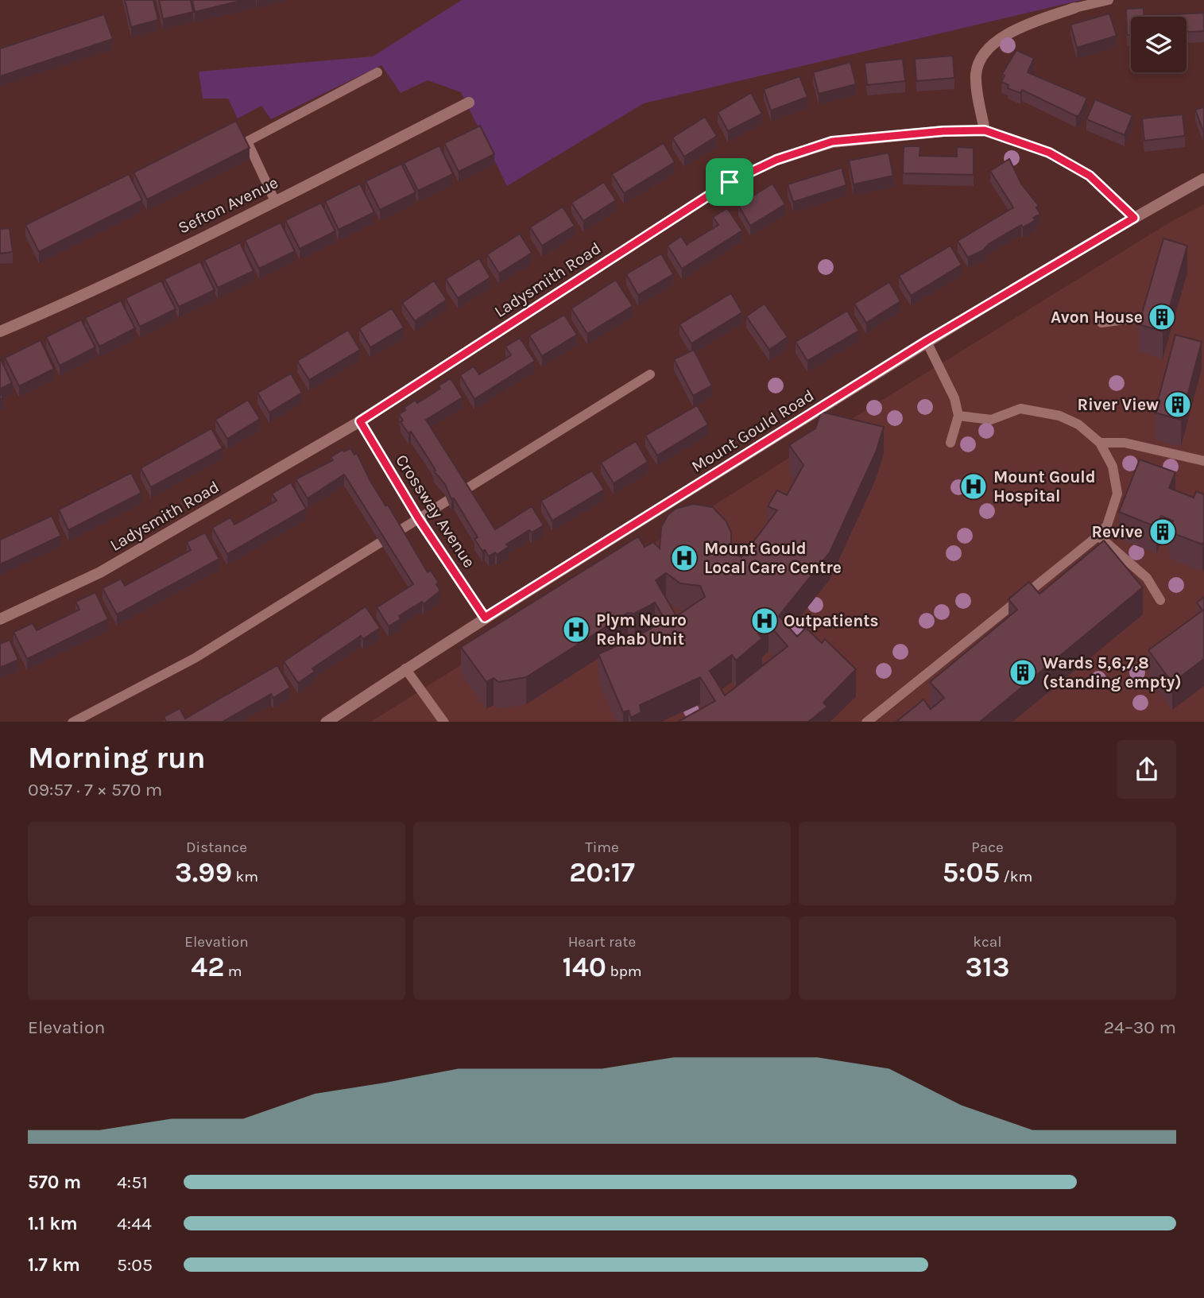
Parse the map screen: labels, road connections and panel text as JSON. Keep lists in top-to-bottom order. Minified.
{"streets":{"street":["Sefton Avenue","Ladysmith Road","Mount Gould Road","Crossway Avenue"]},"crossings":[["Ladysmith Road","Mount Gould Road"],["Ladysmith Road","Crossway Avenue"],["Mount Gould Road","Crossway Avenue"]],"places":{"building":["Avon House","River View","Revive","Wards 5,6,7,8 (standing empty)"],"hospital":["Mount Gould Hospital","Mount Gould Local Care Centre","Outpatients","Plym Neuro Rehab Unit"]},"page":{"heading":["Morning run","09:57 · 7 × 570 m"],"stats":[["Distance","3.99 km"],["Time","20:17"],["Pace","5:05 /km"],["Elevation","42 m"],["Heart rate","140 bpm"],["kcal","313"]],"chart":["Elevation","24–30 m"],"list":[{"name":"570 m","note":"4:51"},{"name":"1.1 km","note":"4:44"},{"name":"1.7 km","note":"5:05"}]}}
